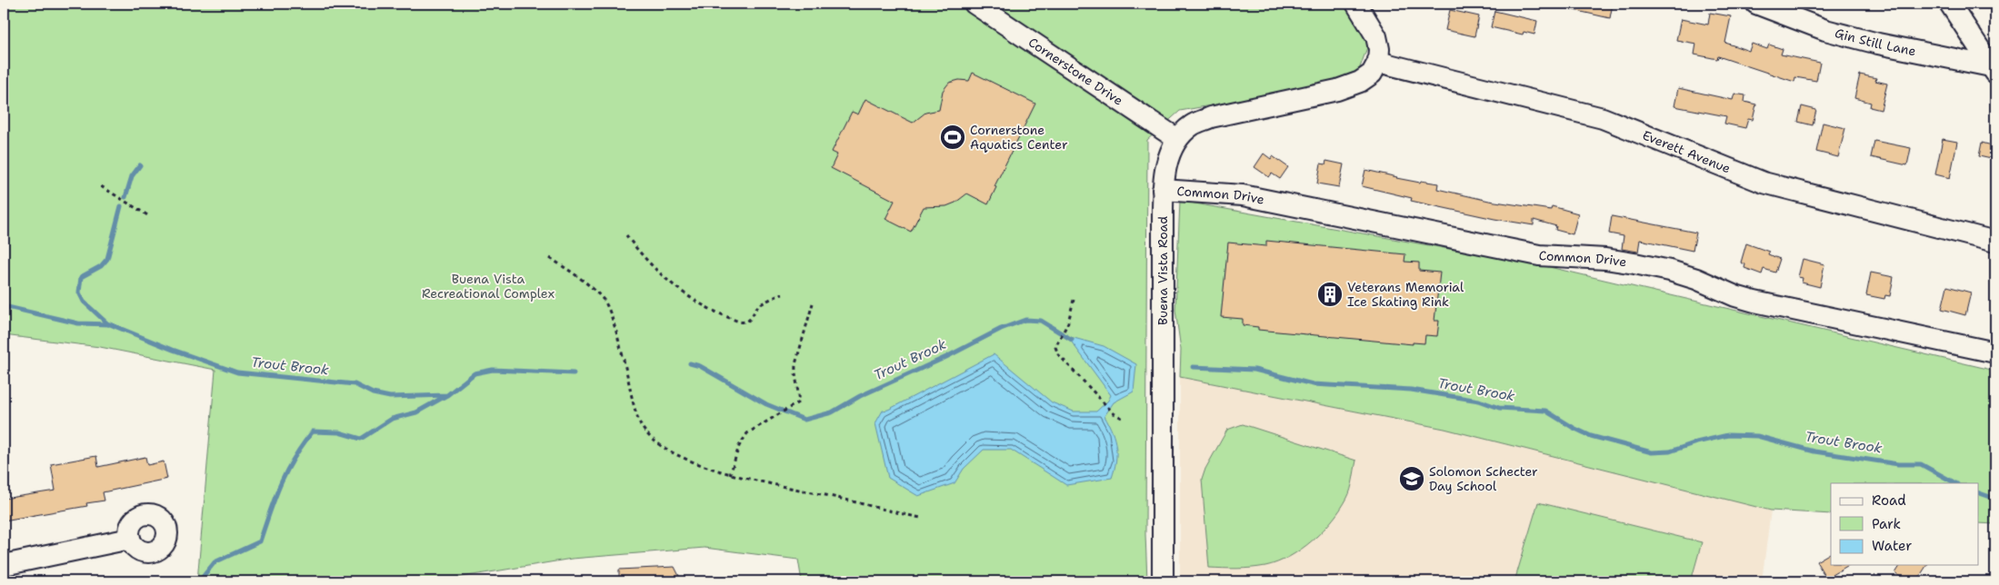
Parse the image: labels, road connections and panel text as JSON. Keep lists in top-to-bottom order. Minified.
{"streets":{"street":["Gin Still Lane","Cornerstone Drive","Everett Avenue","Common Drive","Buena Vista Road"]},"crossings":[["Cornerstone Drive","Buena Vista Road"],["Everett Avenue","Buena Vista Road"],["Common Drive","Buena Vista Road"]],"water":["Trout Brook"],"parks":["Buena Vista Recreational Complex"],"places":{"sports":["Cornerstone Aquatics Center"],"building":["Veterans Memorial Ice Skating Rink"],"school or university":["Solomon Schecter Day School"]},"legend":["Road","Park","Water"]}
